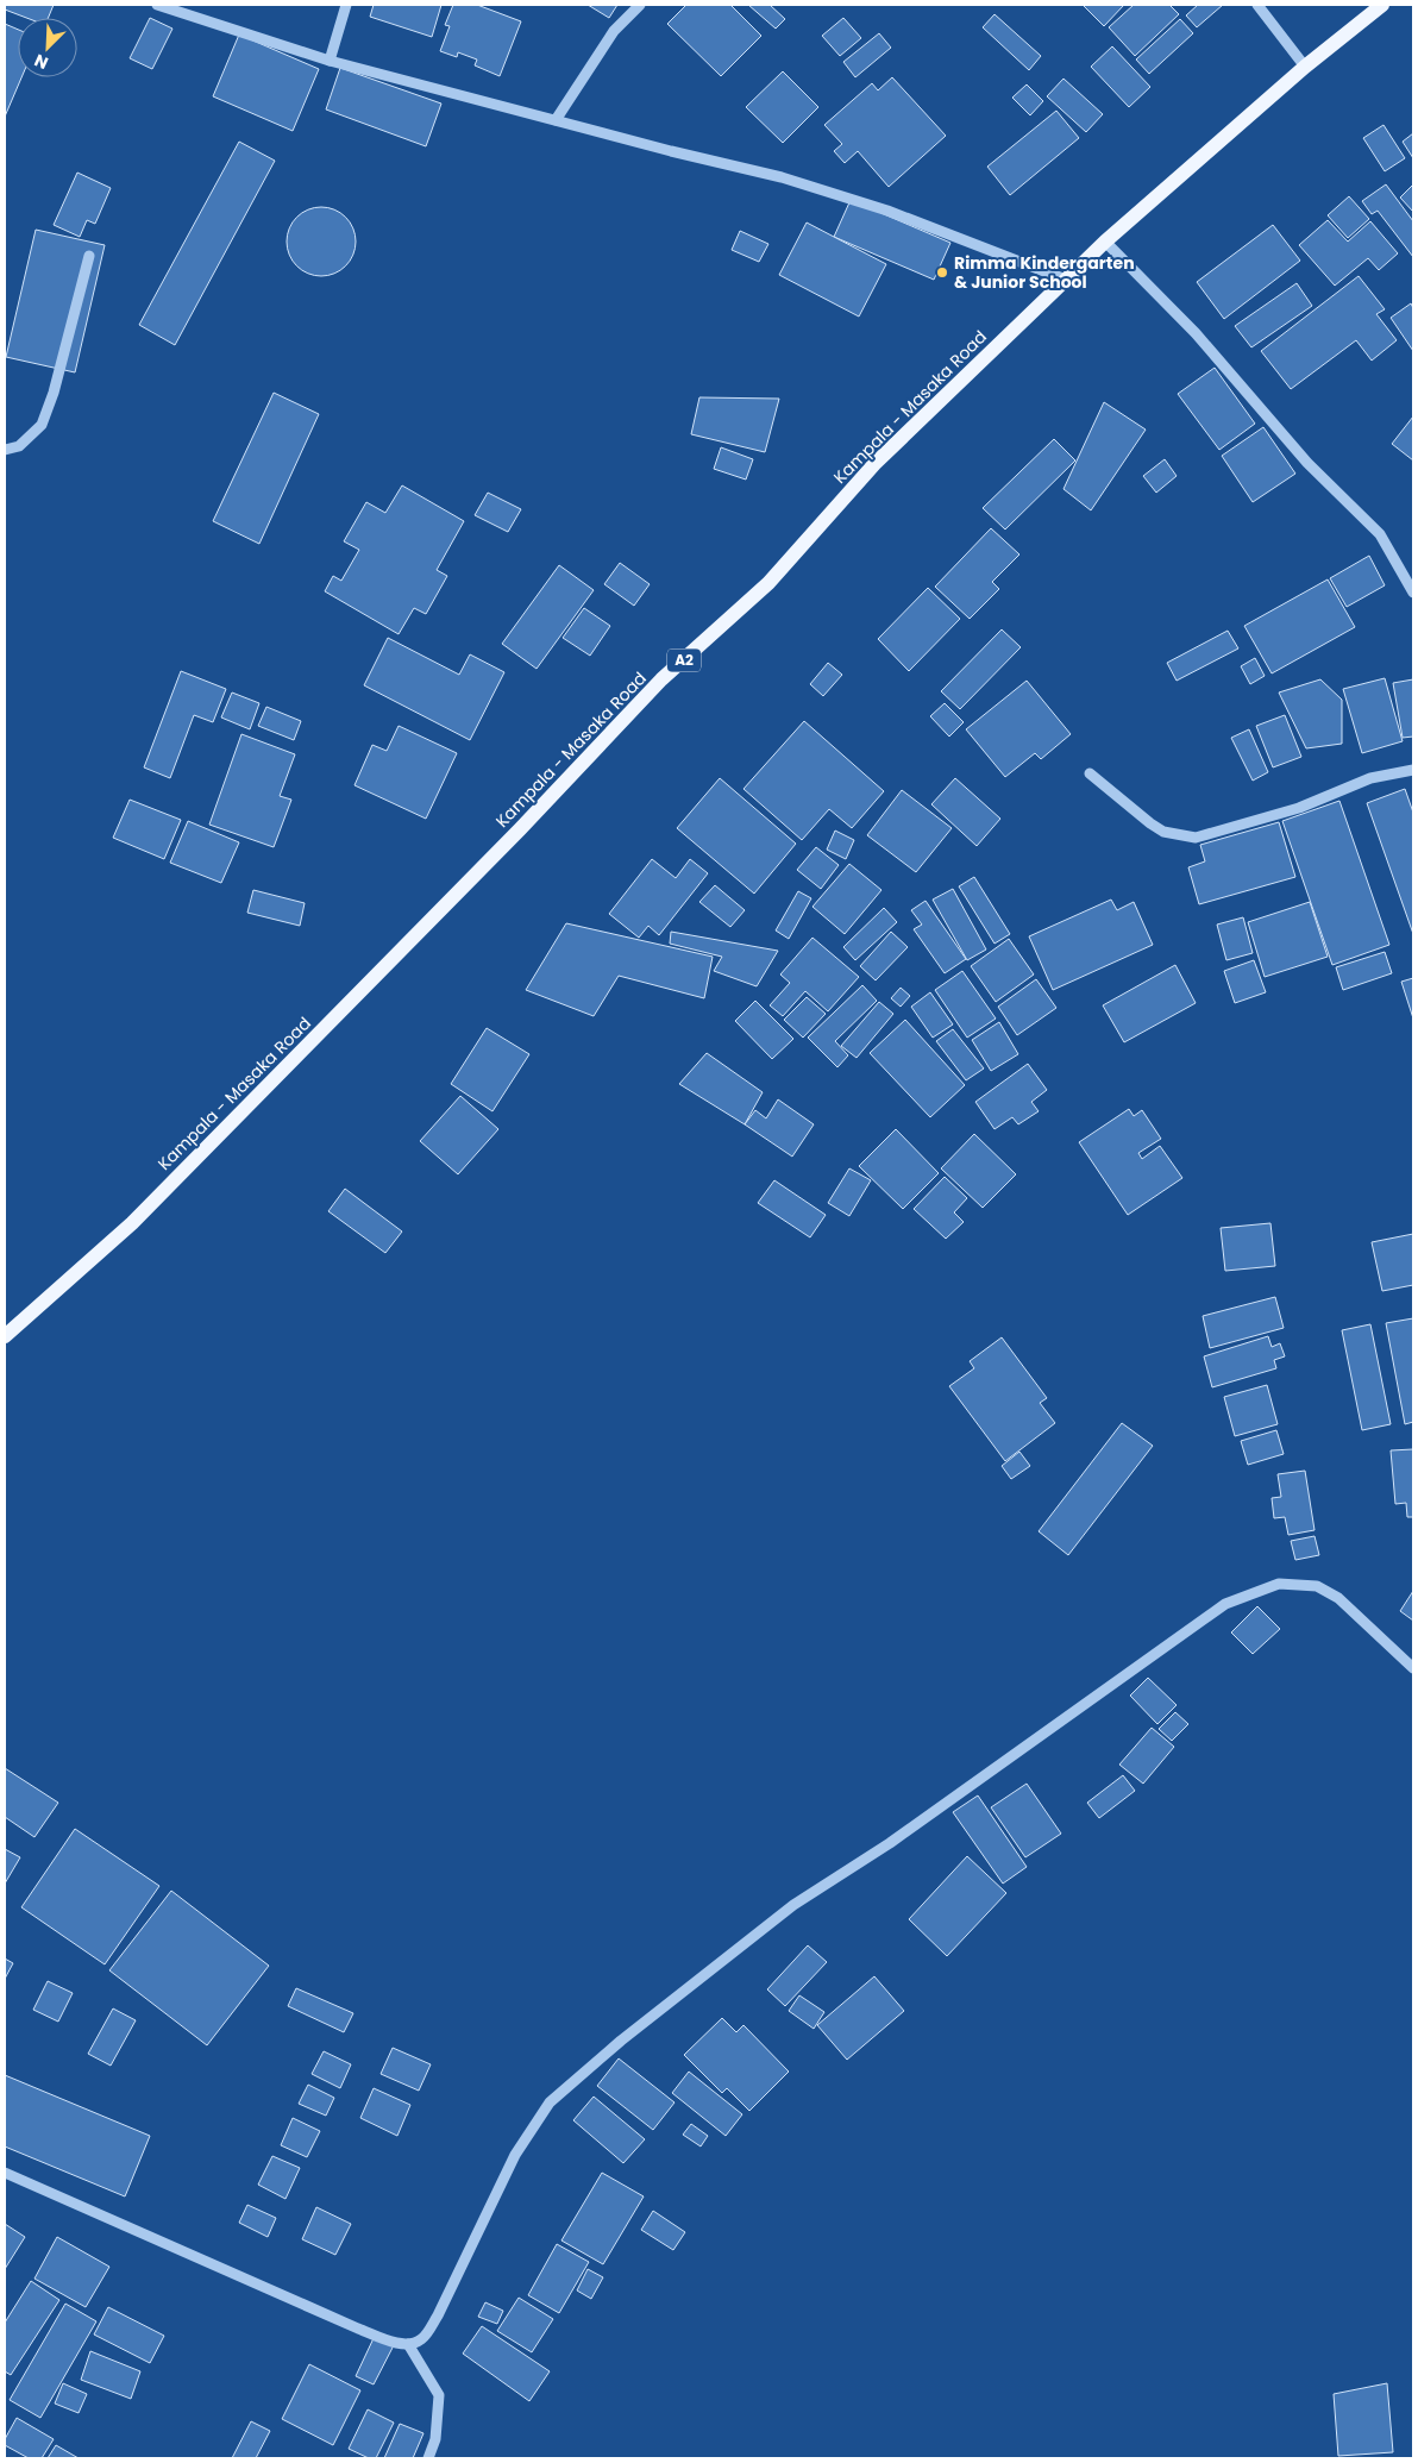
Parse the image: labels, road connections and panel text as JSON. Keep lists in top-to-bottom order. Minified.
{"streets":{"main road":["Kampala - Masaka Road","A2"]},"places":["Rimma Kindergarten & Junior School"],"north":"bottom left"}
